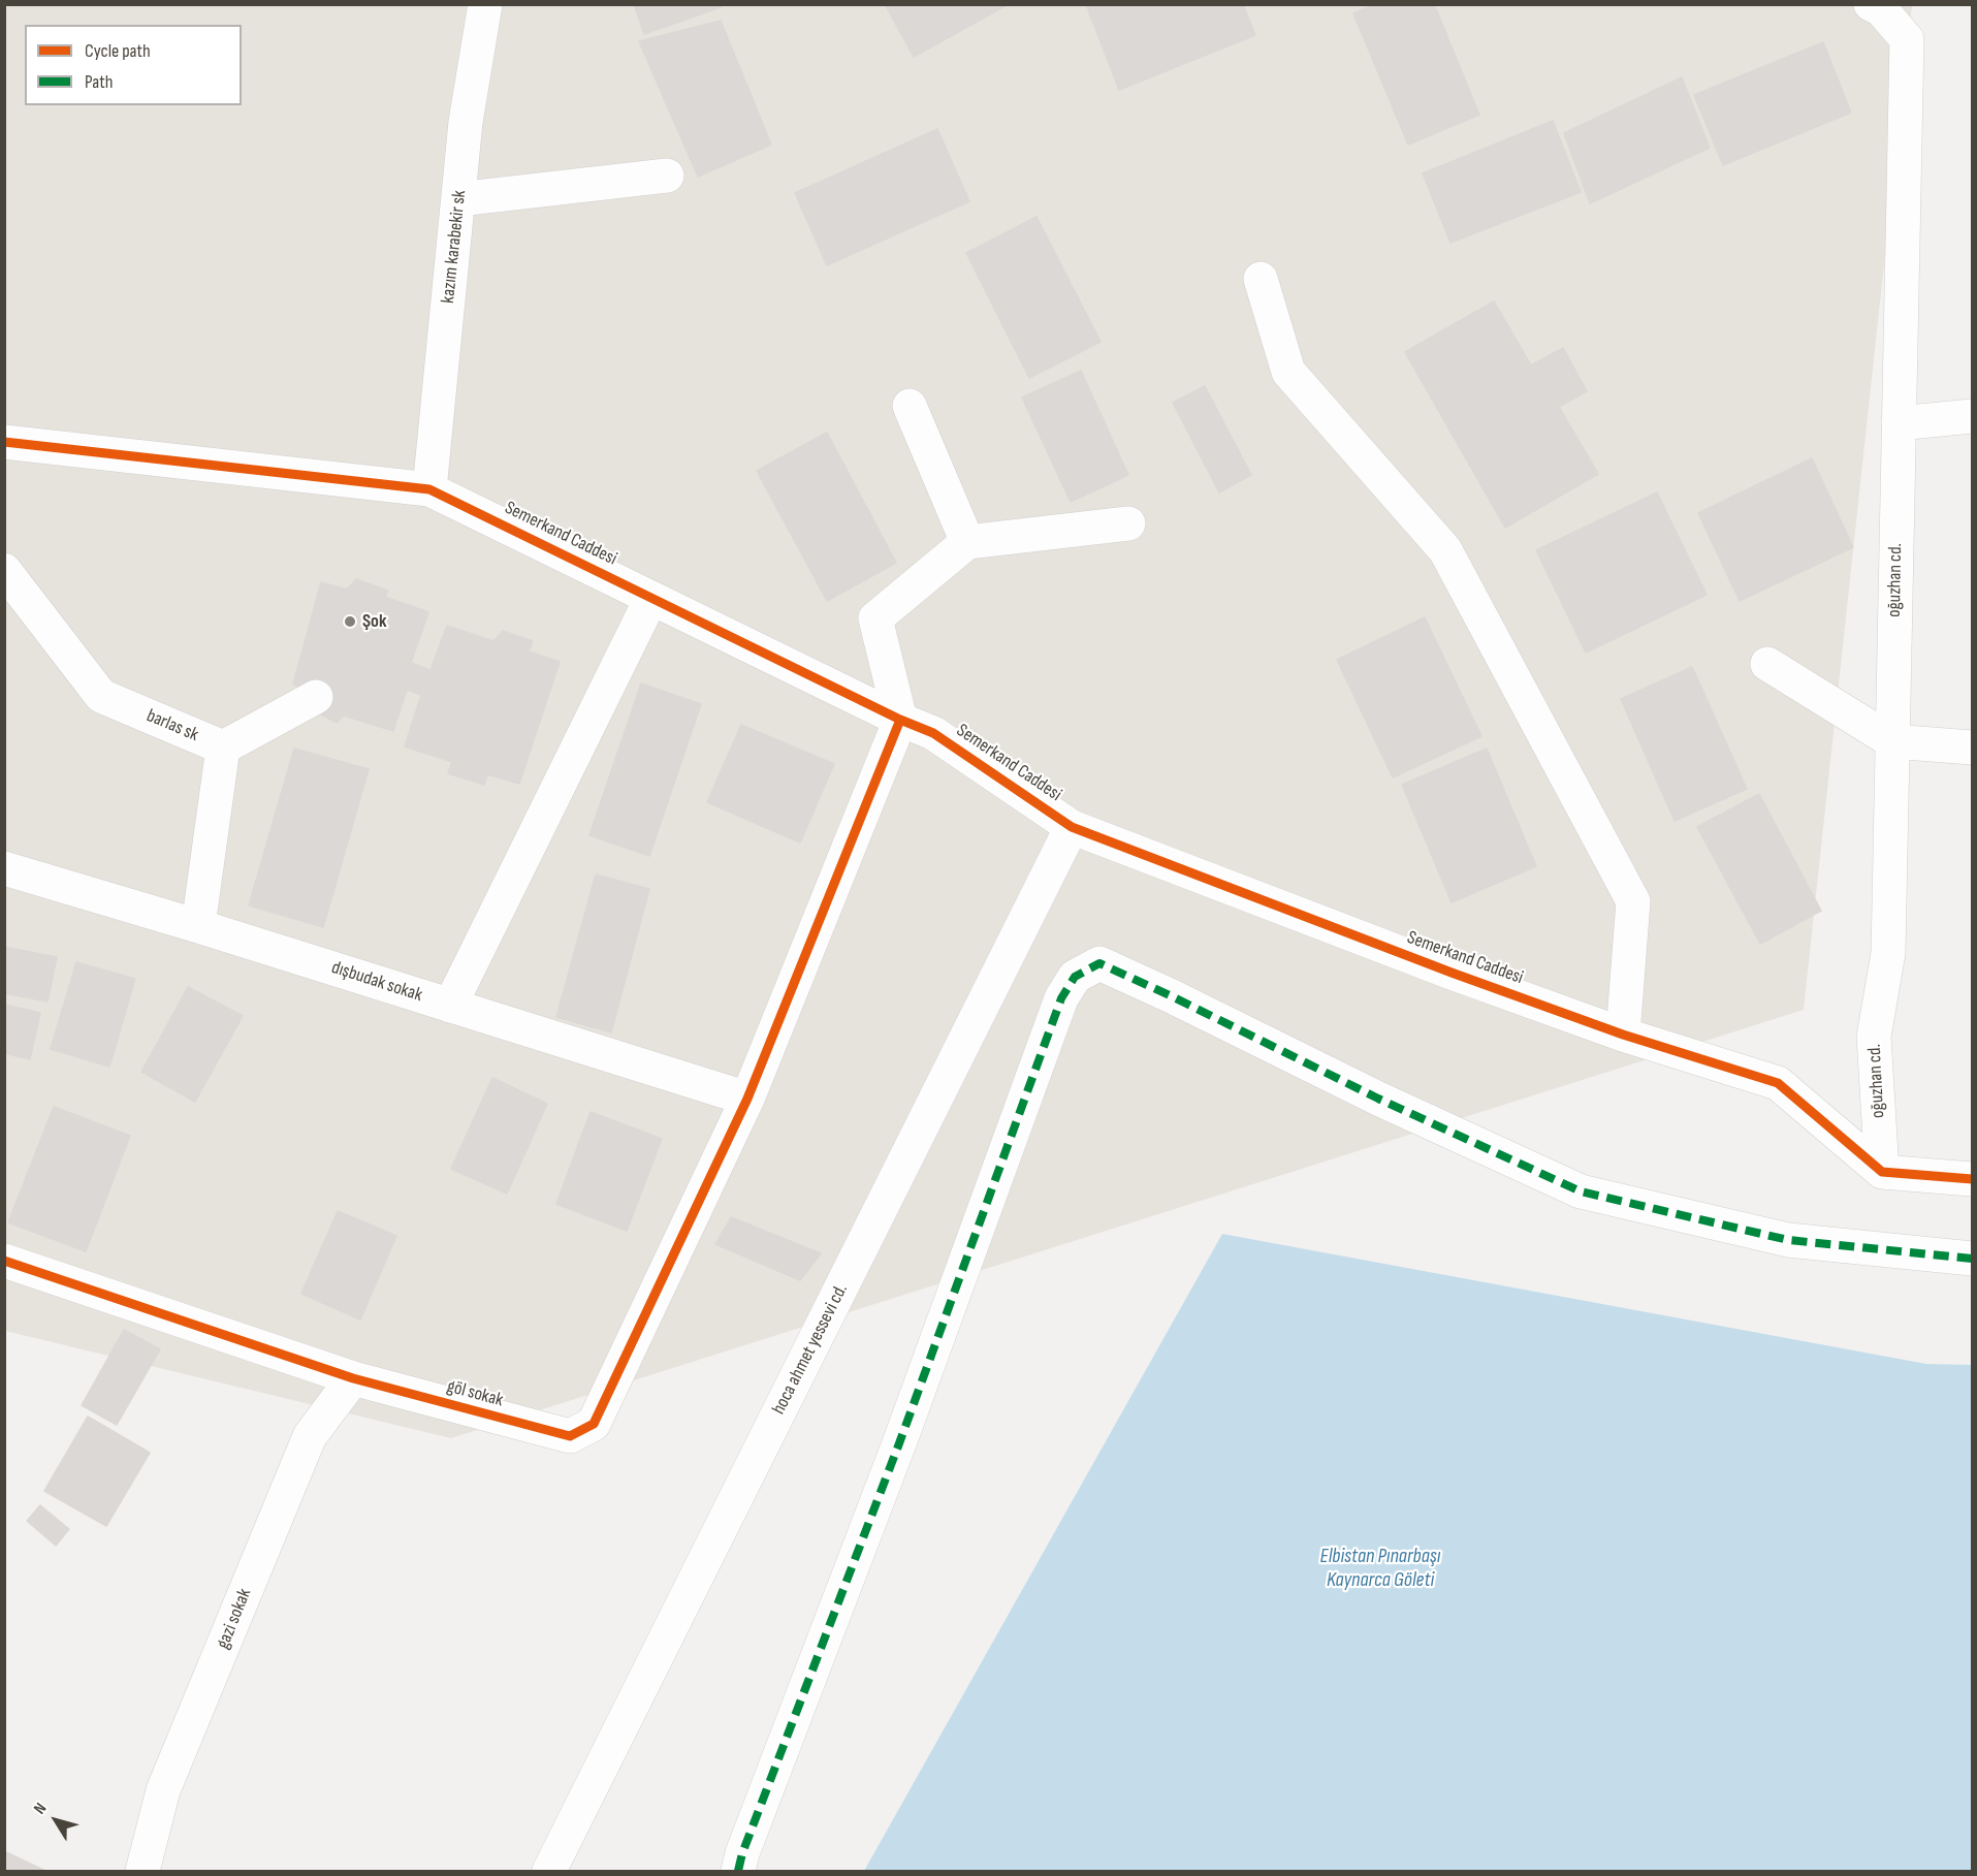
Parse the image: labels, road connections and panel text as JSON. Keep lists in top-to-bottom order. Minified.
{"streets":{"street":["kazım karabekir sk","Semerkand Caddesi","oğuzhan cd.","barlas sk","dışbudak sokak","hoca ahmet yessevi cd.","göl sokak","gazi sokak"]},"crossings":[["kazım karabekir sk","Semerkand Caddesi"],["Semerkand Caddesi","oğuzhan cd."],["Semerkand Caddesi","hoca ahmet yessevi cd."],["Semerkand Caddesi","göl sokak"],["barlas sk","dışbudak sokak"],["dışbudak sokak","göl sokak"],["göl sokak","gazi sokak"]],"water":["Elbistan Pınarbaşı Kaynarca Göleti"],"places":["Şok"],"legend":["Cycle path","Path"],"north":"top left"}
